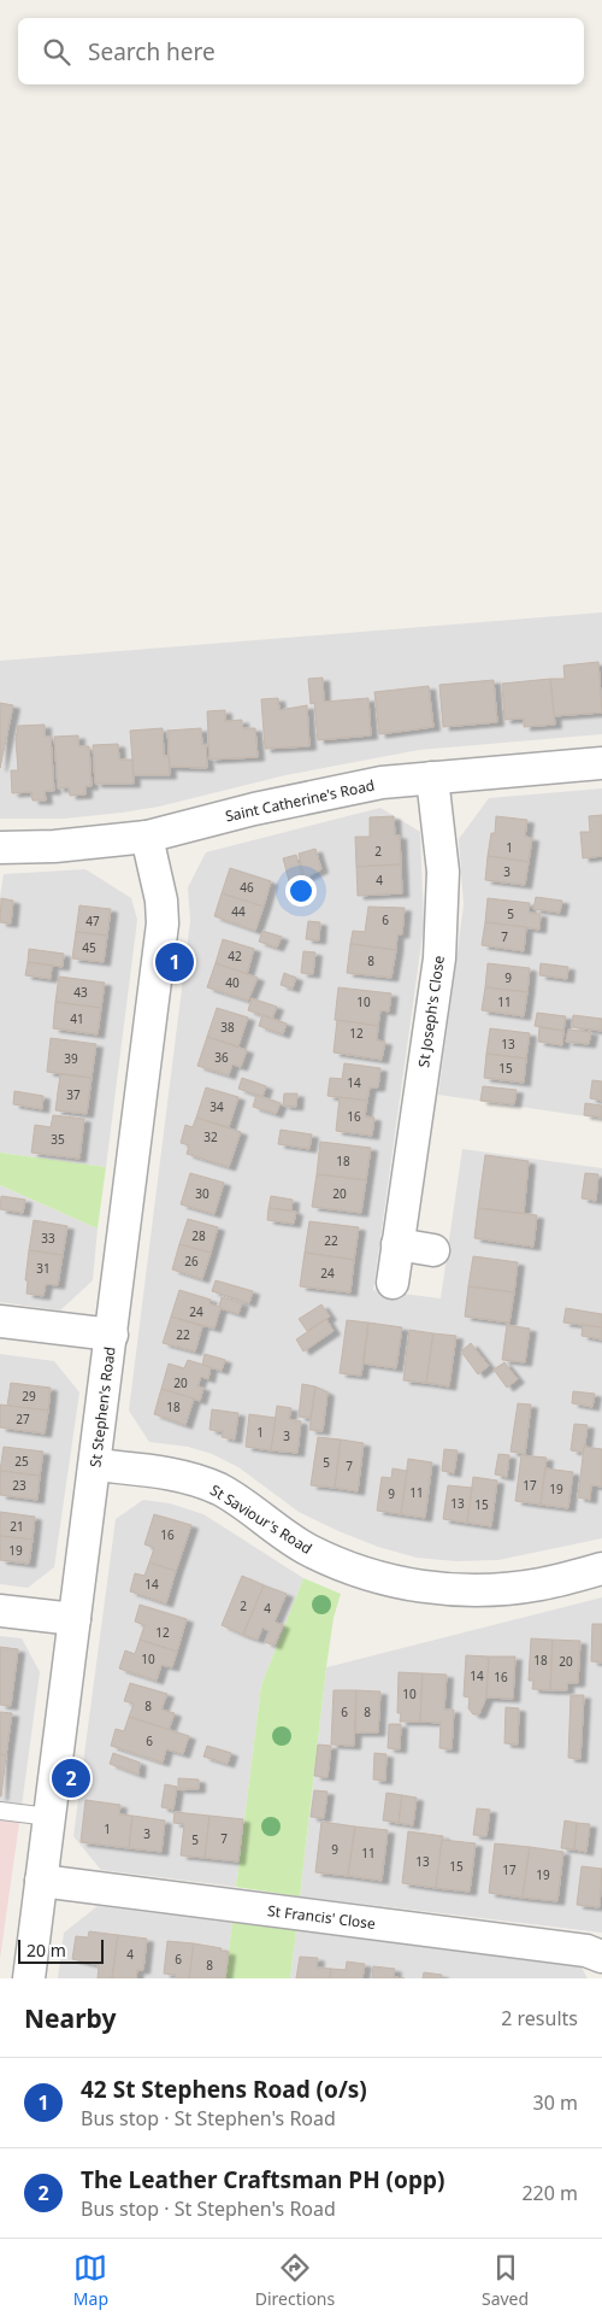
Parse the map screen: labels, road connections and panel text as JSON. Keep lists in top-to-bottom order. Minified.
{"streets":{"street":["Saint Catherine's Road","St Joseph's Close","St Stephen's Road","St Saviour's Road","St Francis' Close"]},"crossings":[["Saint Catherine's Road","St Joseph's Close"],["Saint Catherine's Road","St Stephen's Road"],["St Stephen's Road","St Saviour's Road"],["St Stephen's Road","St Francis' Close"]],"house_numbers":["1","2","3","4","46","44","5","6","47","7","45","42","8","9","40","43","10","11","41","38","12","13","36","39","15","14","37","34","16","32","35","18","30","20","28","33","22","26","31","24","24","22","20","29","18","27","1","3","25","5","7","23","17","19","11","9","13","15","21","16","19","14","2","4","12","10","18","20","14","16","10","8","6","8","6","1","3","7","5","9","11","13","15","17","19","4","6","8"],"scale_bar":"20 m","page":{"search":"Search here","pins":["1","2"],"scale":"20 m","heading":["Nearby","2 results"],"list":[{"mark":"1","name":"42 St Stephens Road (o/s)","note":"Bus stop · St Stephen's Road","value":"30 m"},{"mark":"2","name":"The Leather Craftsman PH (opp)","note":"Bus stop · St Stephen's Road","value":"220 m"}],"nav":["Map","Directions","Saved"]}}
